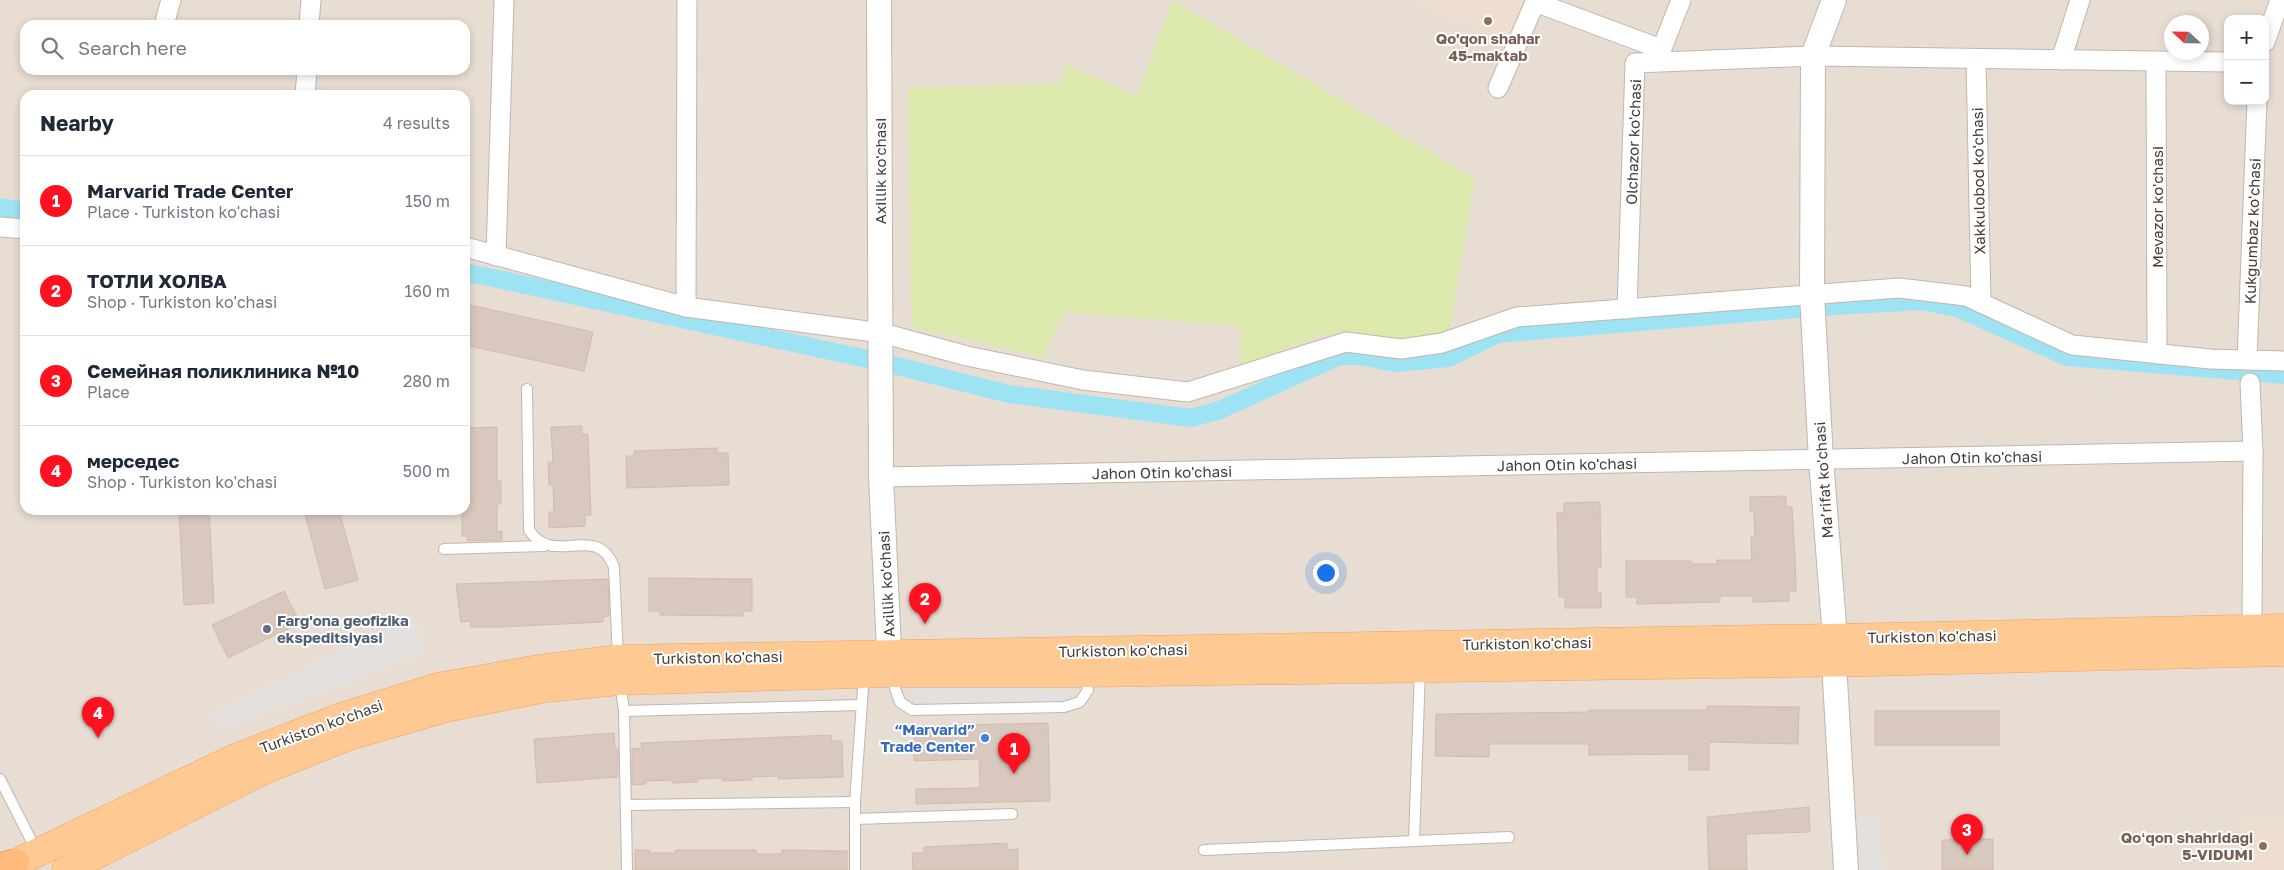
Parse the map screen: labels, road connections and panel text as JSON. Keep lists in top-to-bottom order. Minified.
{"streets":{"main road":["Turkiston ko'chasi"],"street":["Olchazor ko'chasi","Axillik ko'chasi","Xakkulobod ko'chasi","Mevazor ko'chasi","Kukgumbaz ko'chasi","Jahon Otin ko'chasi","Ma’rifat ko'chasi"]},"crossings":[["Axillik ko'chasi","Jahon Otin ko'chasi"],["Axillik ko'chasi","Turkiston ko'chasi"],["Jahon Otin ko'chasi","Ma’rifat ko'chasi"],["Ma’rifat ko'chasi","Turkiston ko'chasi"]],"places":["Qo'qon shahar 45-maktab","Farg'ona geofizika ekspeditsiyasi","“Marvarid” Trade Center","Qoʻqon shahridagi 5-VIDUMI"],"north":"left","page":{"map_buttons":["+","−"],"search":"Search here","heading":["Nearby","4 results"],"list":[{"mark":"1","name":"Marvarid Trade Center","note":"Place · Turkiston ko'chasi","value":"150 m"},{"mark":"2","name":"ТОТЛИ ХОЛВА","note":"Shop · Turkiston ko'chasi","value":"160 m"},{"mark":"3","name":"Семейная поликлиника №10","note":"Place","value":"280 m"},{"mark":"4","name":"мерседес","note":"Shop · Turkiston ko'chasi","value":"500 m"}],"pins":["2","4","1","3"]}}
